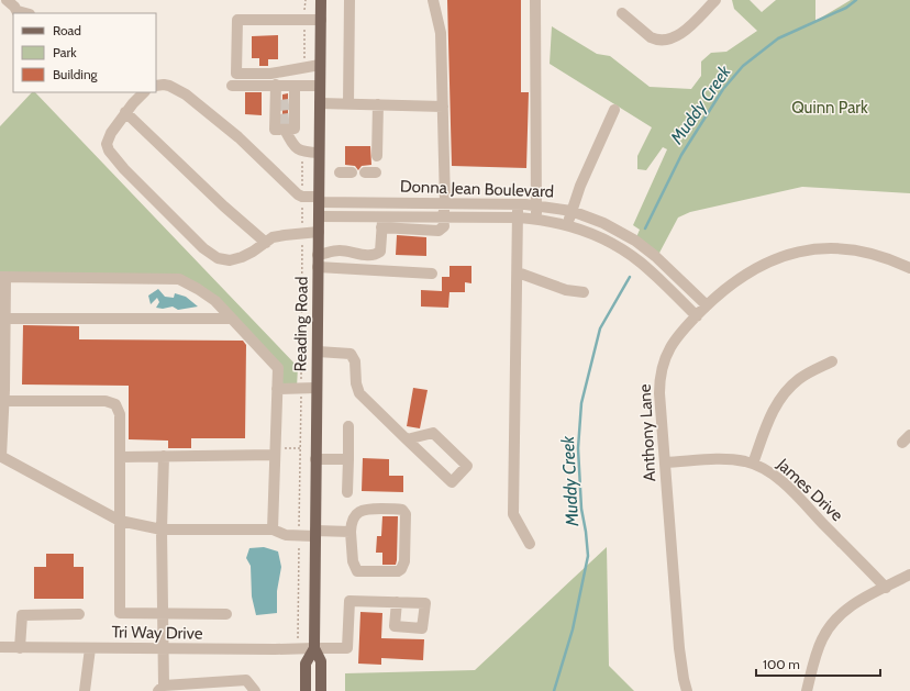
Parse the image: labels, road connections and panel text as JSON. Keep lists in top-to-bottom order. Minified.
{"streets":{"main road":["Reading Road"],"street":["Donna Jean Boulevard","Anthony Lane","James Drive","Tri Way Drive"]},"crossings":[["Donna Jean Boulevard","Reading Road"],["Donna Jean Boulevard","Anthony Lane"],["Reading Road","Tri Way Drive"],["Anthony Lane","James Drive"]],"water":["Muddy Creek"],"parks":["Quinn Park"],"legend":["Road","Park","Building"],"scale_bar":"100 m"}
